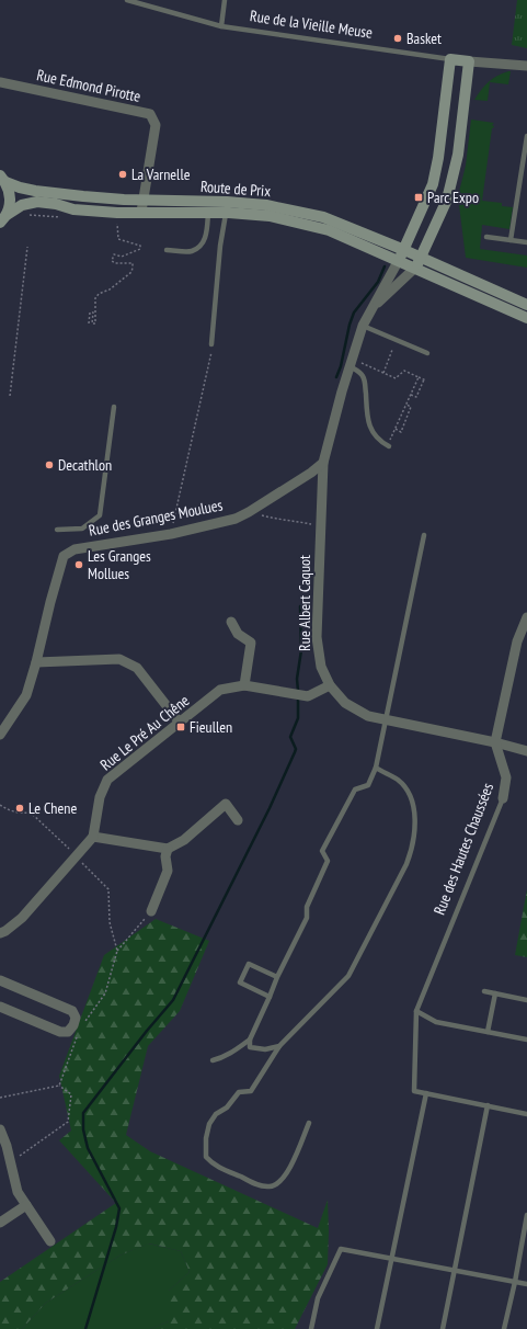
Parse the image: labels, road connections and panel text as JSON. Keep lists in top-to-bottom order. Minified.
{"streets":{"main road":["Rue de la Vieille Meuse","Route de Prix"],"street":["Rue Edmond Pirotte","Rue des Granges Moulues","Rue Albert Caquot","Rue Le Pré Au Chêne","Rue des Hautes Chaussées"]},"crossings":[["Rue Edmond Pirotte","Route de Prix"],["Rue des Granges Moulues","Rue Albert Caquot"],["Rue Albert Caquot","Rue Le Pré Au Chêne"],["Rue Albert Caquot","Rue des Hautes Chaussées"]],"places":{"other":["Basket","La Varnelle","Decathlon","Les Granges Mollues","Le Chene"],"transit":["Parc Expo","Fieullen"]}}
